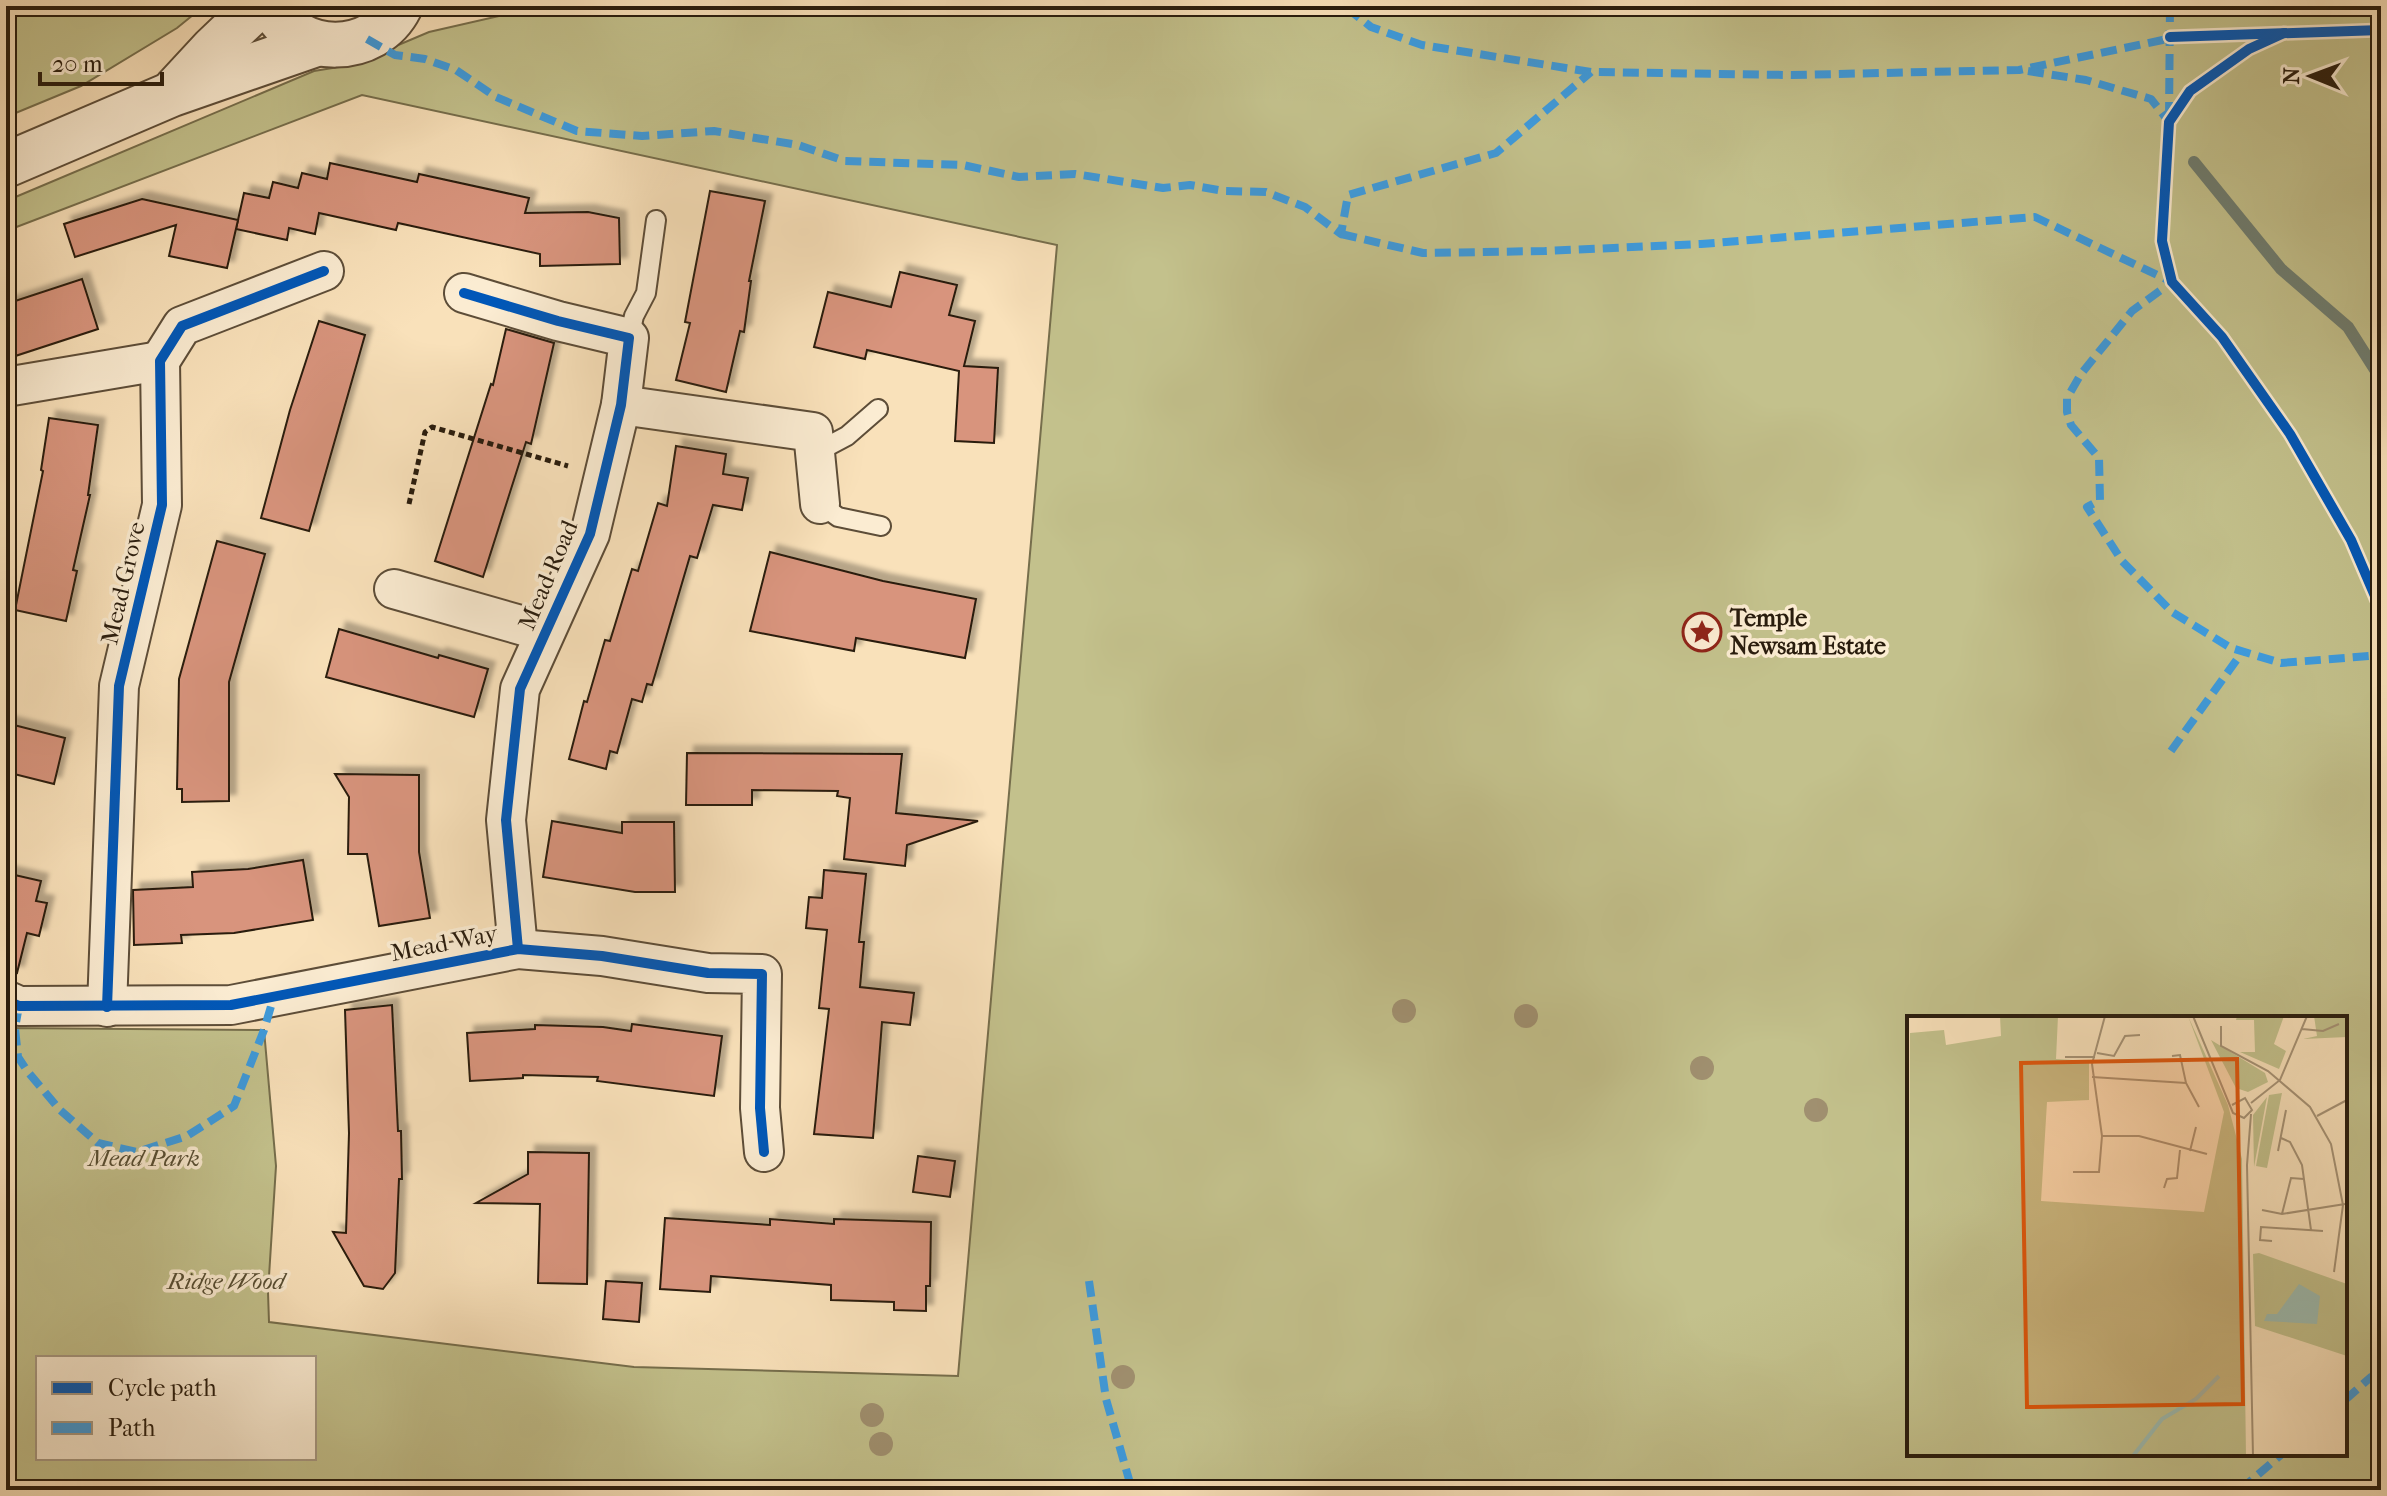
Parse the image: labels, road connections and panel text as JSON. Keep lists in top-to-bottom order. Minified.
{"streets":{"street":["Mead Road","Mead Grove","Mead Way"]},"crossings":[["Mead Road","Mead Way"],["Mead Grove","Mead Way"]],"parks":["Mead Park","Ridge Wood"],"places":{"place":["Temple Newsam Estate"]},"legend":["Cycle path","Path"],"scale_bar":"20 m","north":"left"}
